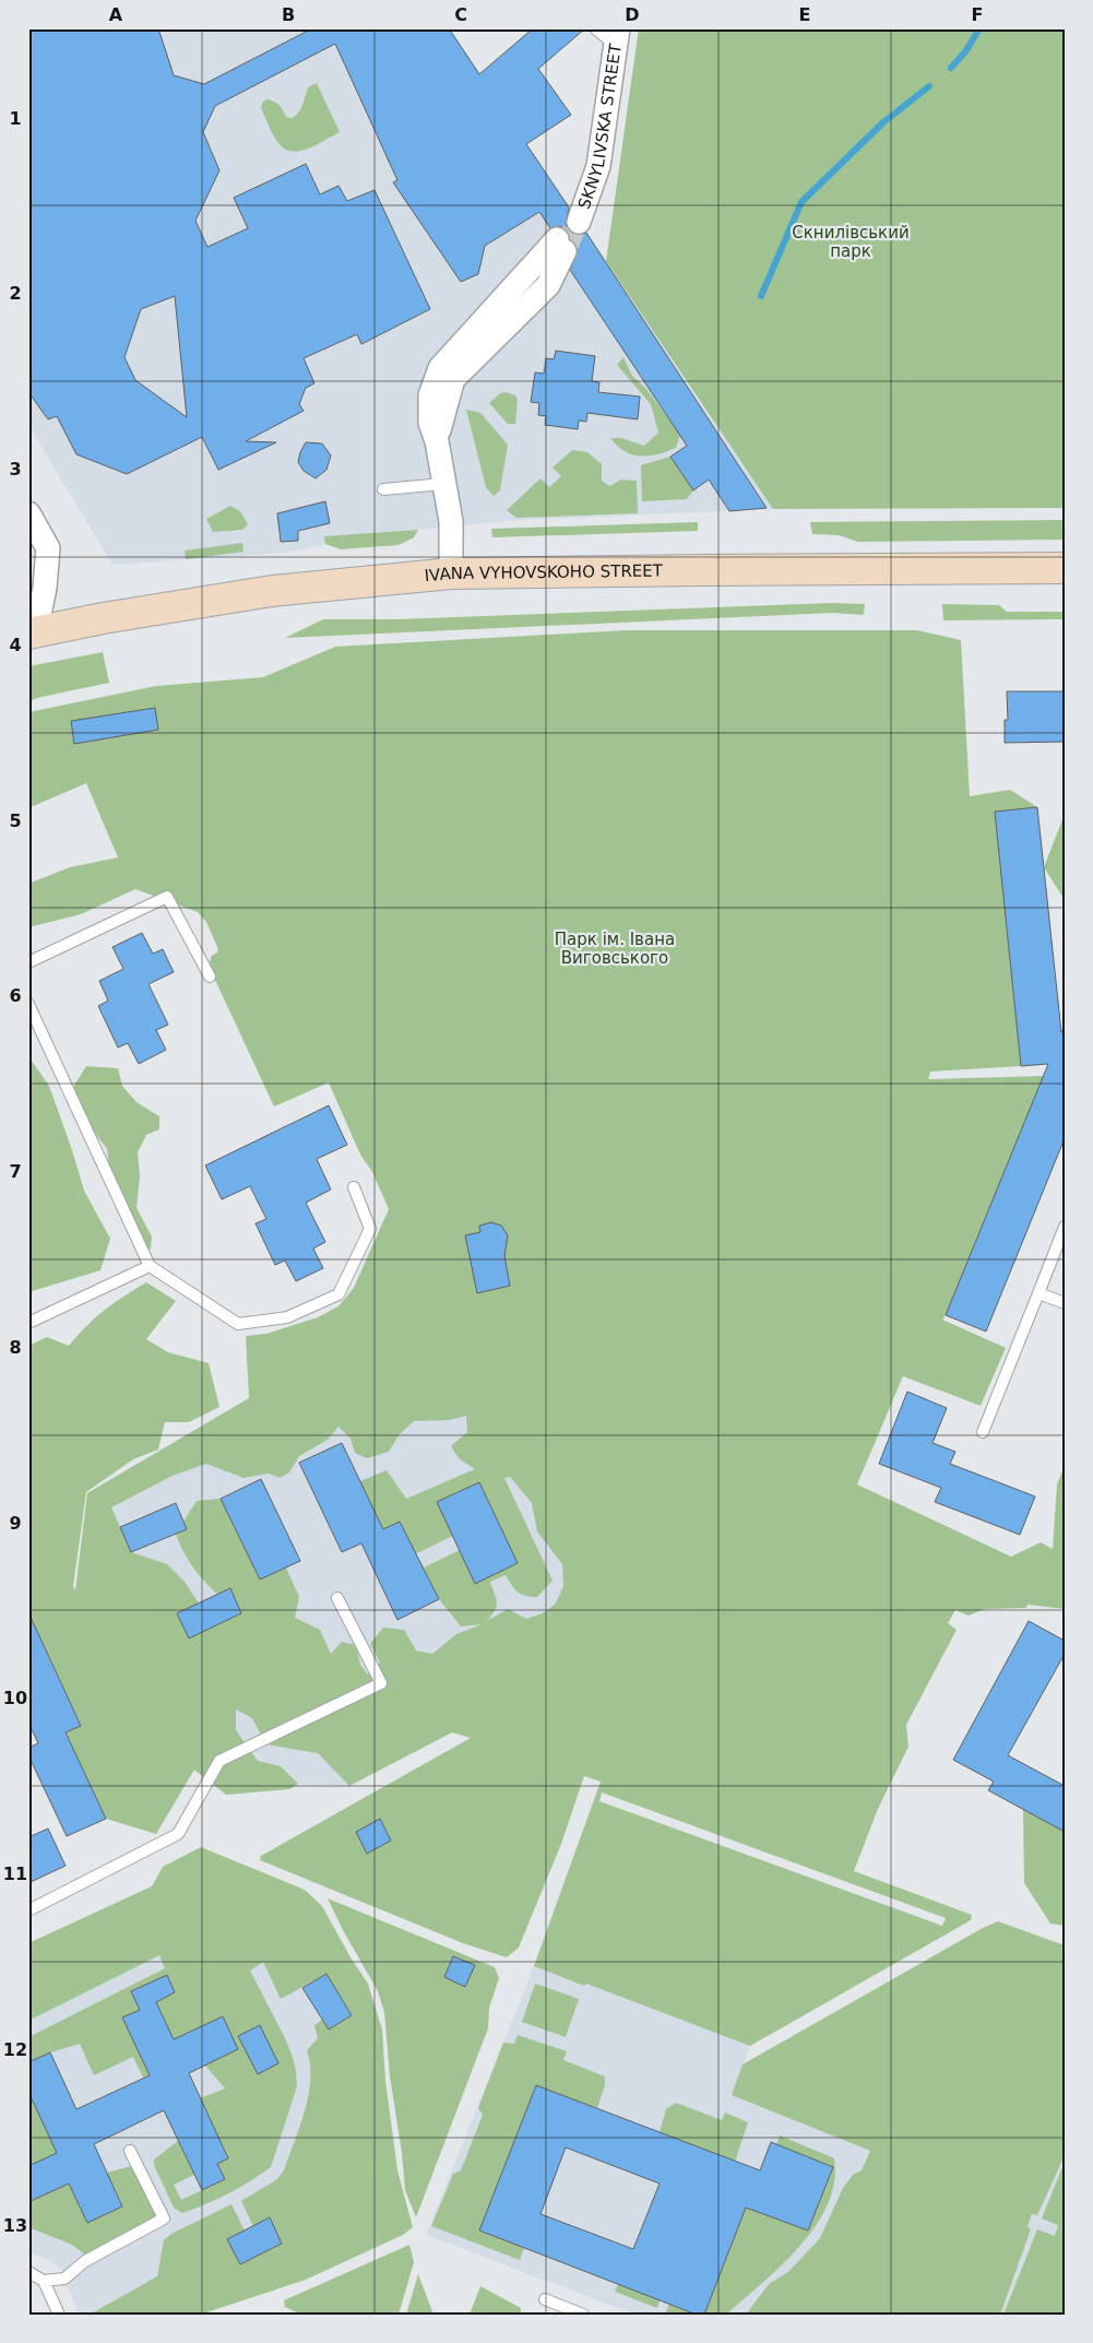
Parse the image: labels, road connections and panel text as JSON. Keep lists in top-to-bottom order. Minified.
{"streets":{"main road":["IVANA VYHOVSKOHO STREET"],"street":["SKNYLIVSKA STREET"]},"parks":["Скнилівський парк","Парк ім. Івана Виговського"],"grid":{"columns":["A","B","C","D","E","F"],"rows":["1","2","3","4","5","6","7","8","9","10","11","12","13"]}}
